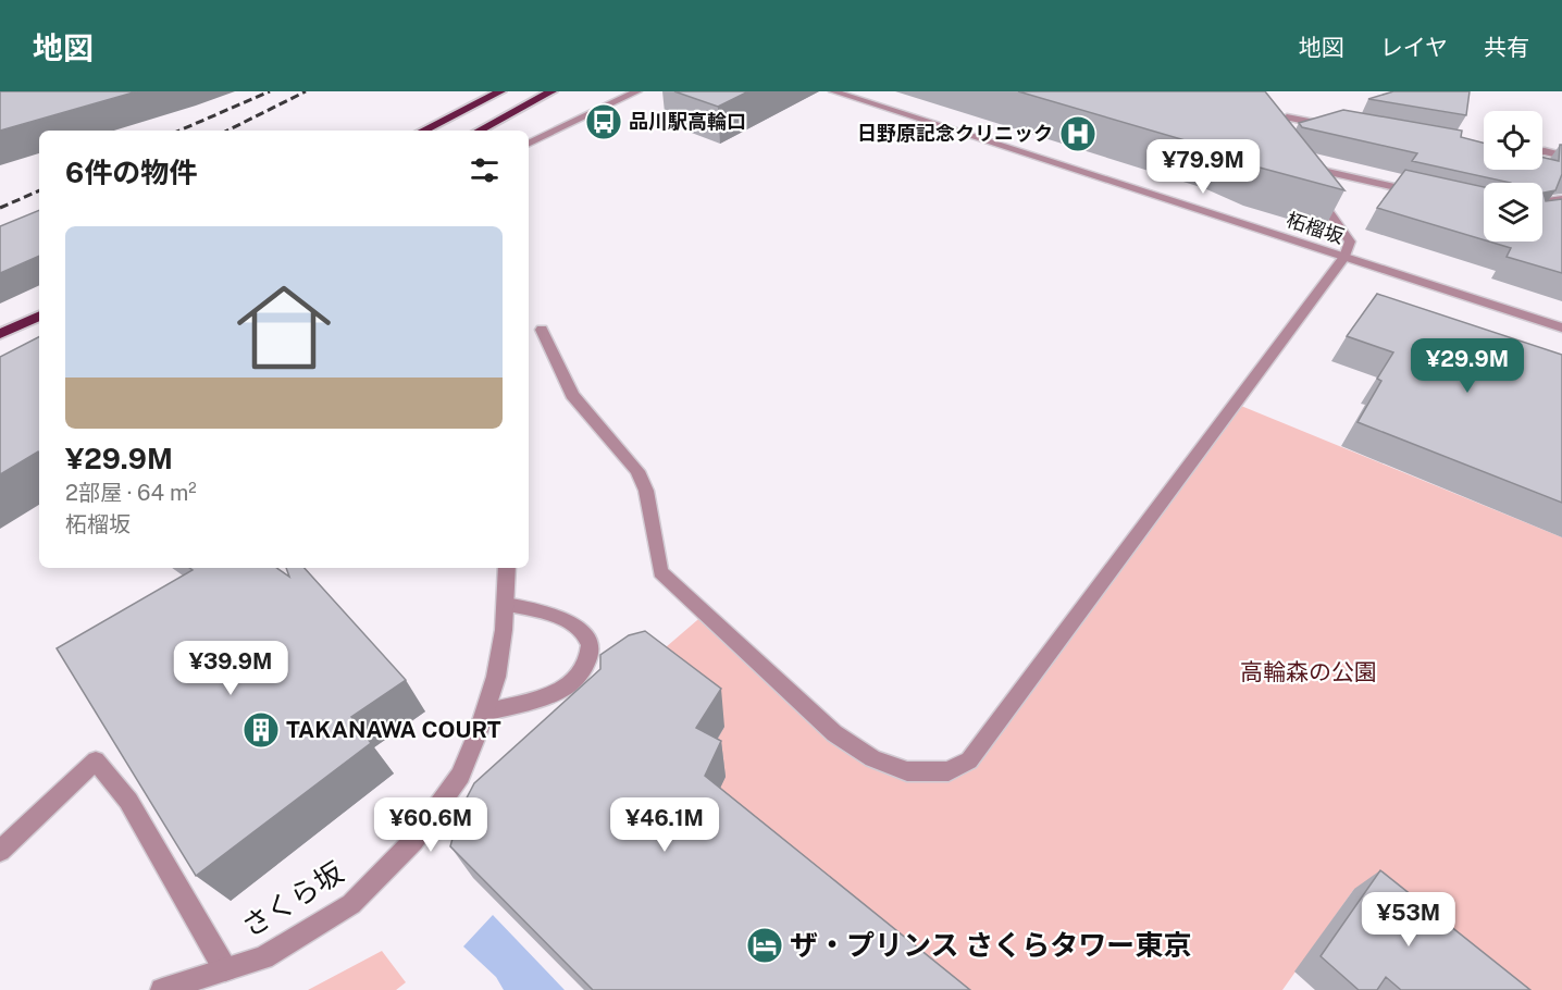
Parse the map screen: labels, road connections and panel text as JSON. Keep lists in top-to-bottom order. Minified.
{"streets":{"street":["柘榴坂","さくら坂"]},"parks":["高輪森の公園"],"places":{"bus stop":["品川駅高輪口"],"hospital":["日野原記念クリニック"],"building":["TAKANAWA COURT"],"hotel":["ザ・プリンス さくらタワー東京"]},"page":{"header":"地図","nav":["地図","レイヤ","共有"],"heading":"6件の物件","price":["¥79.9M","¥29.9M","¥39.9M","¥60.6M","¥46.1M","¥53M"],"list":[{"name":"¥29.9M","note":"2部屋 · 64 m² · 柘榴坂"}]}}
